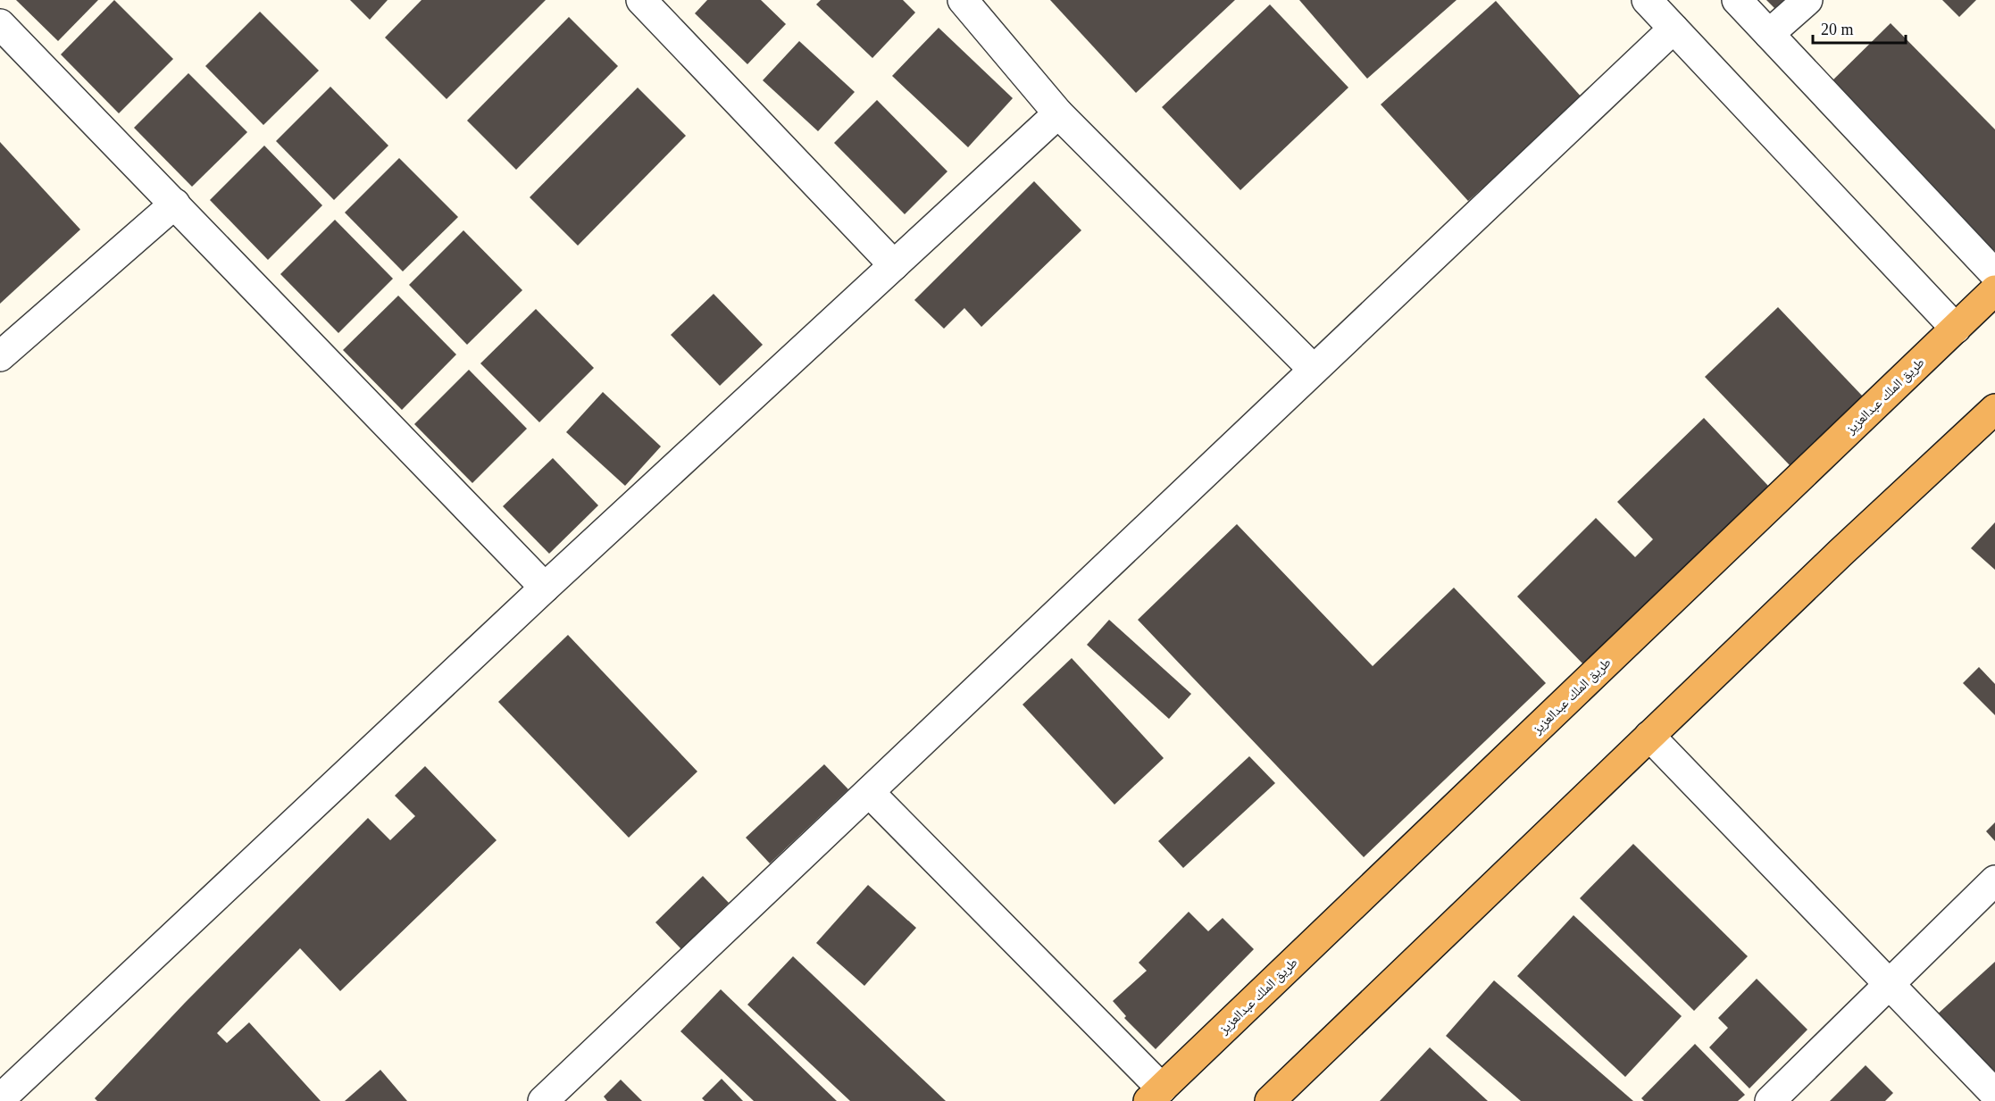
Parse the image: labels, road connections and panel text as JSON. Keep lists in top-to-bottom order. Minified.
{"streets":{"highway":["طريق الملك عبدالعزيز"]},"scale_bar":"20 m"}
